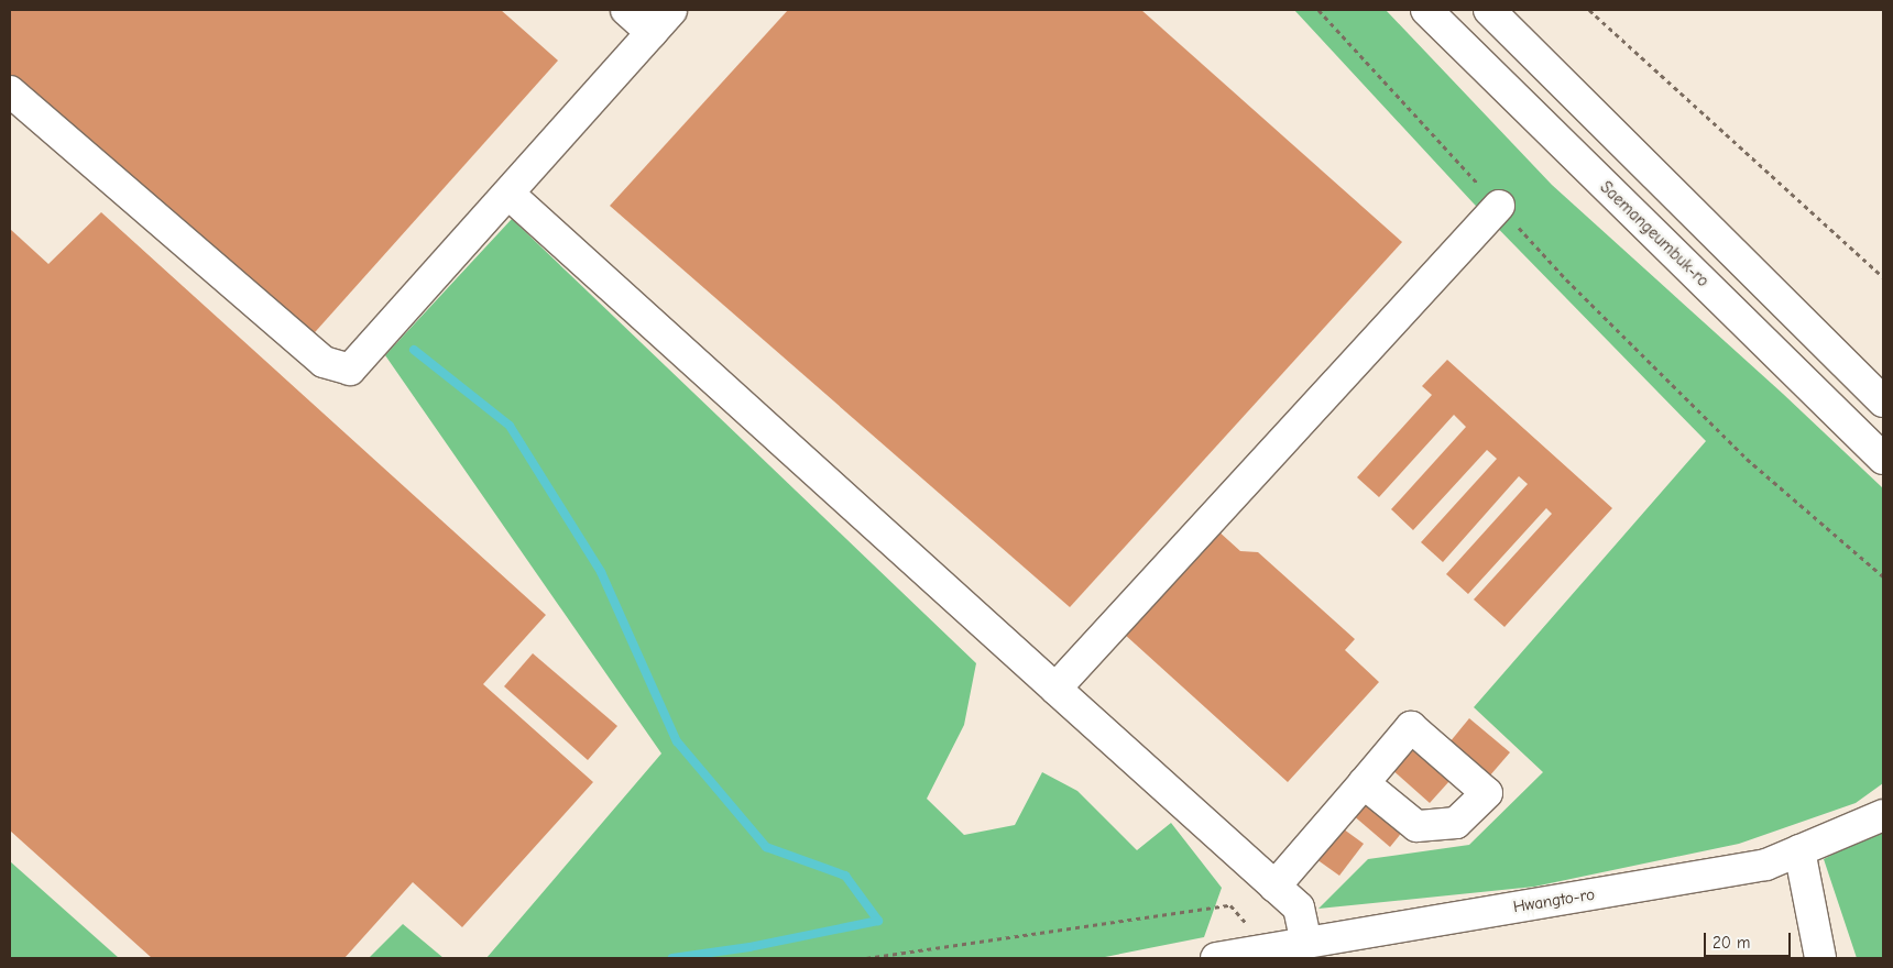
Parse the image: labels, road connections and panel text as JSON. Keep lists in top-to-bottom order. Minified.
{"streets":{"main road":["Saemangeumbuk-ro","Hwangto-ro"]},"scale_bar":"20 m"}
